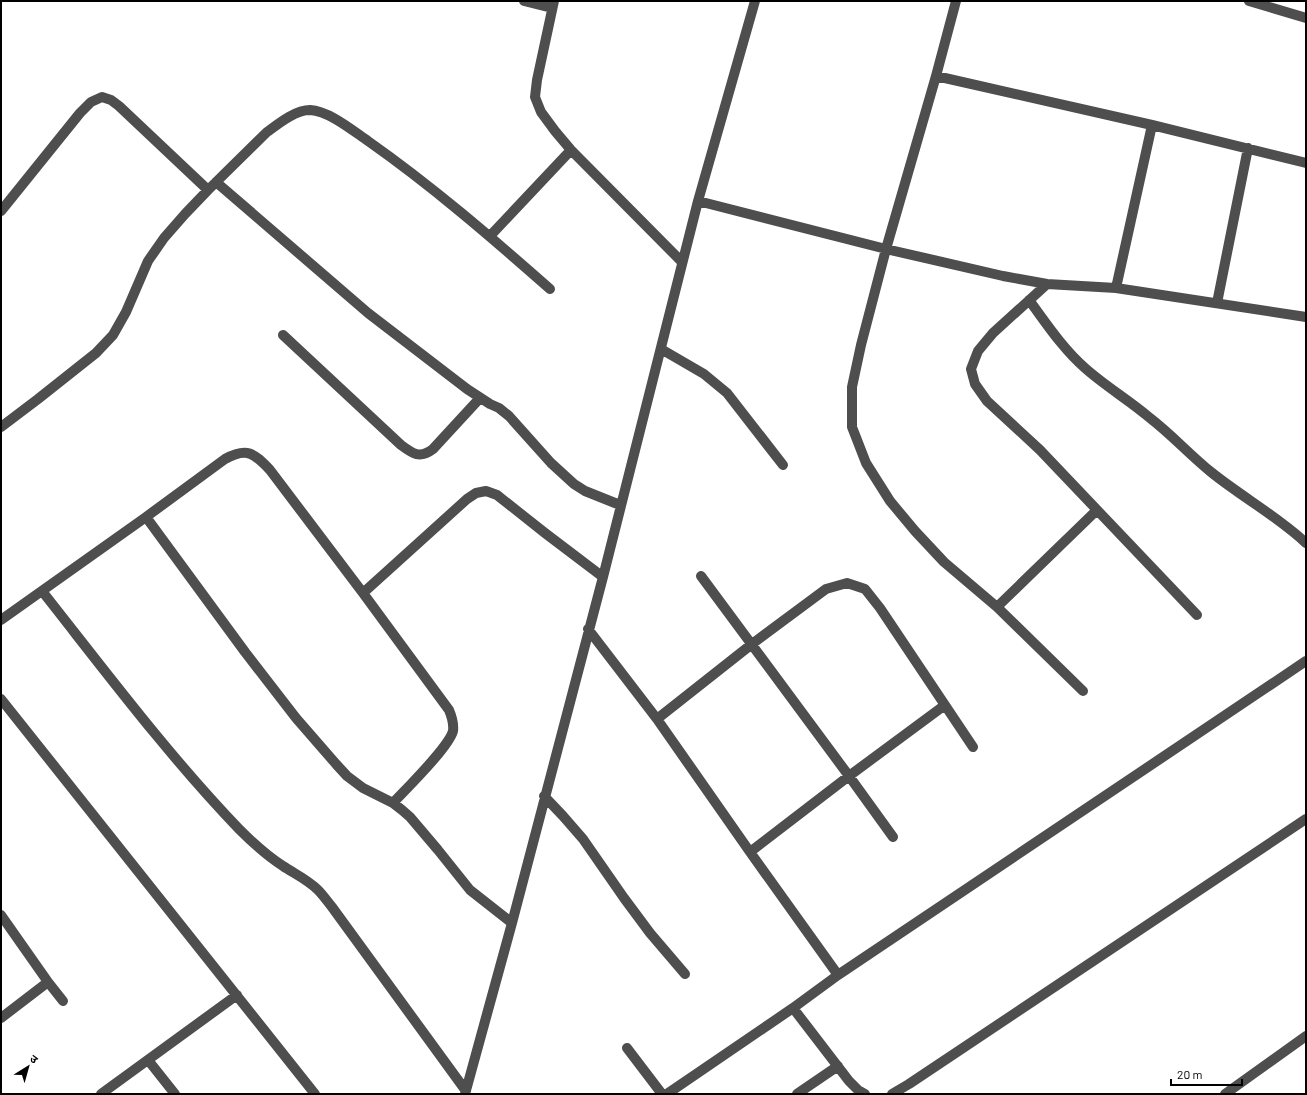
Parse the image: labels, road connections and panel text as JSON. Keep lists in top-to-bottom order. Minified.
{"scale_bar":"20 m","north":"top right"}
